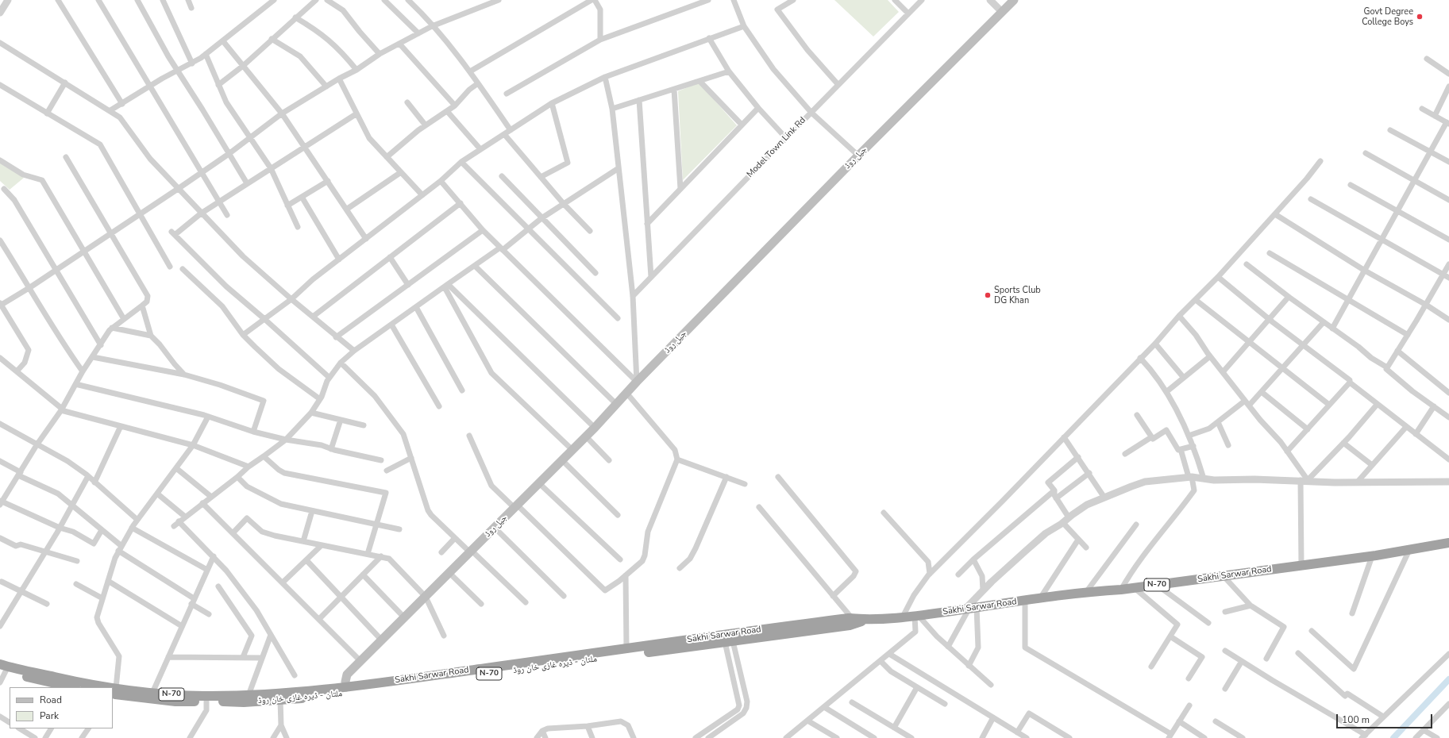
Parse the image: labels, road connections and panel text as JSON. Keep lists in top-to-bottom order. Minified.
{"streets":{"highway":["Sakhi Sarwar Road","N-70","ملتان - ڈیرہ غازی خان روڈ"],"main road":["جیل روڈ"],"street":["Model Town Link Rd"]},"crossings":[["جیل روڈ","Sakhi Sarwar Road"],["Sakhi Sarwar Road","ملتان - ڈیرہ غازی خان روڈ"]],"places":["Govt Degree College Boys","Sports Club DG Khan"],"legend":["Road","Park"],"scale_bar":"100 m"}
